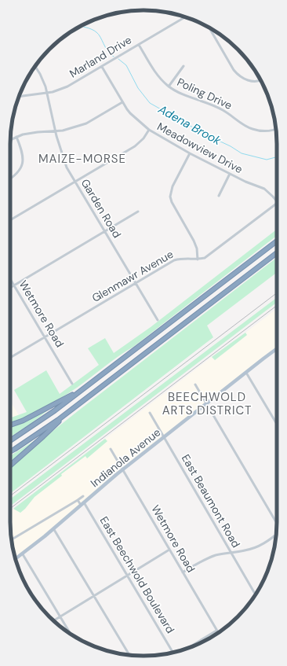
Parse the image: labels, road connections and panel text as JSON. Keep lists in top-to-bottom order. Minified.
{"streets":{"main road":["Indianola Avenue"],"street":["Marland Drive","Poling Drive","Meadowview Drive","Garden Road","Glenmawr Avenue","Wetmore Road","East Beaumont Road","East Beechwold Boulevard"]},"crossings":[["Marland Drive","Poling Drive"],["Marland Drive","Meadowview Drive"],["Marland Drive","Garden Road"],["Garden Road","Glenmawr Avenue"],["Glenmawr Avenue","Wetmore Road"],["Wetmore Road","Indianola Avenue"],["Indianola Avenue","East Beaumont Road"],["Indianola Avenue","East Beechwold Boulevard"]],"districts":["MAIZE-MORSE","BEECHWOLD ARTS DISTRICT"],"water":["Adena Brook"]}
